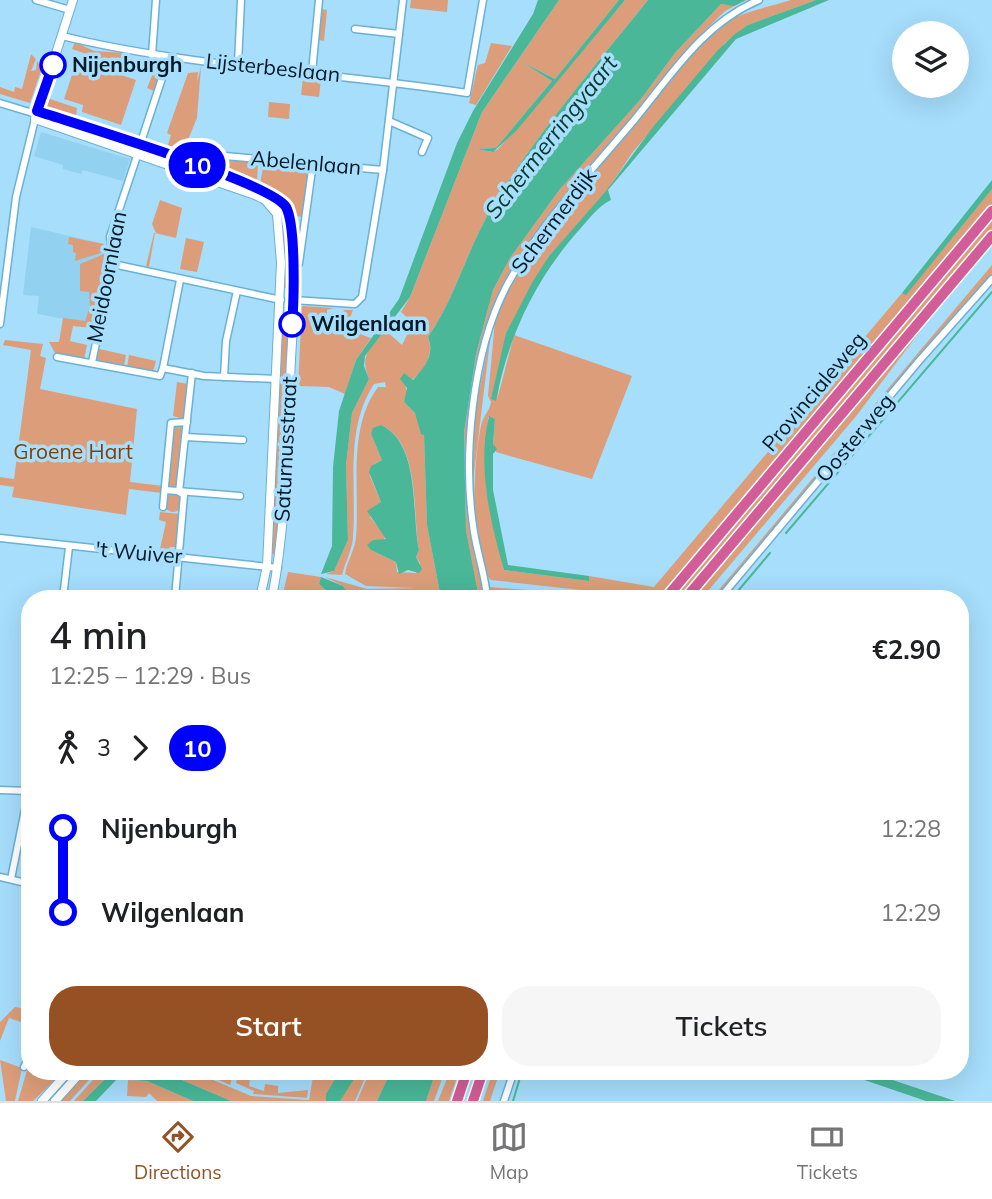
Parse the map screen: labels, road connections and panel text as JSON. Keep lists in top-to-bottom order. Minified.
{"streets":{"highway":["Provincialeweg"],"street":["Lijsterbeslaan","Abelenlaan","Schermerdijk","Meidoornlaan","Oosterweg","Saturnusstraat","'t Wuiver"]},"crossings":[["Lijsterbeslaan","Meidoornlaan"],["Abelenlaan","Saturnusstraat"],["Meidoornlaan","Saturnusstraat"],["Saturnusstraat","'t Wuiver"]],"water":["Schermerringvaart"],"parks":["Groene Hart"],"places":["Nijenburgh","Wilgenlaan"],"lines":["bus line 10"],"page":{"on_map":"10","heading":["4 min","12:25 – 12:29 · Bus","€2.90"],"legs":["3","10"],"list":[{"name":"Nijenburgh","value":"12:28"},{"name":"Wilgenlaan","value":"12:29"}],"buttons":["Start","Tickets"],"tabs":["Directions","Map","Tickets"]}}
